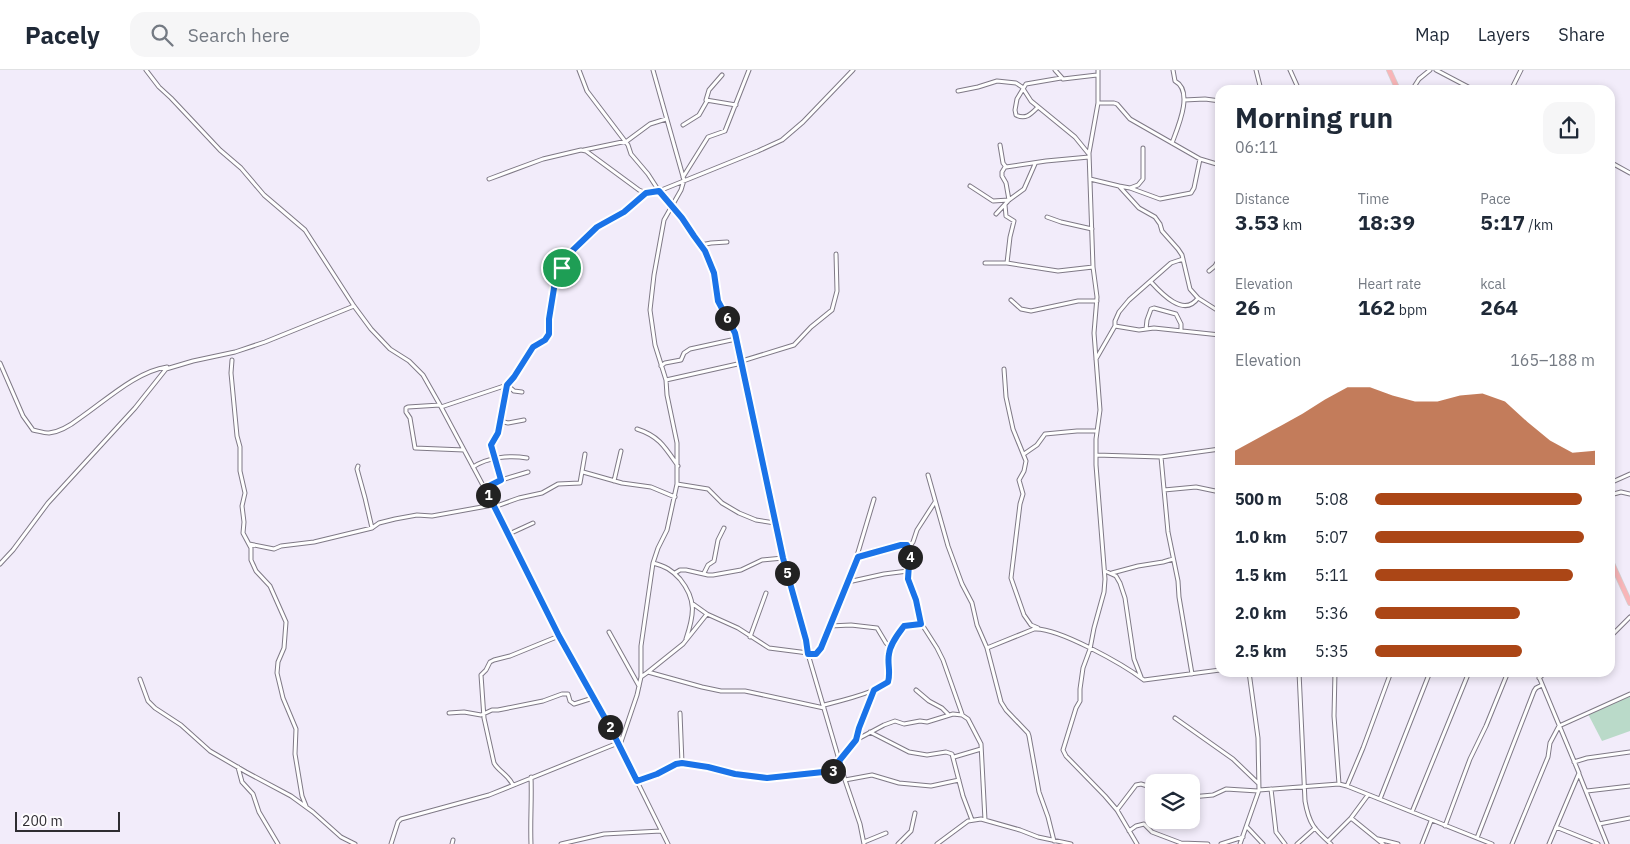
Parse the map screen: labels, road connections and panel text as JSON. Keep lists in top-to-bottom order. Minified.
{"scale_bar":"200 m","page":{"header":"Pacely","search":"Search here","nav":["Map","Layers","Share"],"heading":["Morning run","06:11"],"stats":[["Distance","3.53 km"],["Time","18:39"],["Pace","5:17 /km"],["Elevation","26 m"],["Heart rate","162 bpm"],["kcal","264"]],"pins":["6","1","4","5","2","3"],"chart":["Elevation","165–188 m"],"list":[{"name":"500 m","note":"5:08"},{"name":"1.0 km","note":"5:07"},{"name":"1.5 km","note":"5:11"},{"name":"2.0 km","note":"5:36"},{"name":"2.5 km","note":"5:35"}],"scale":"200 m"}}
